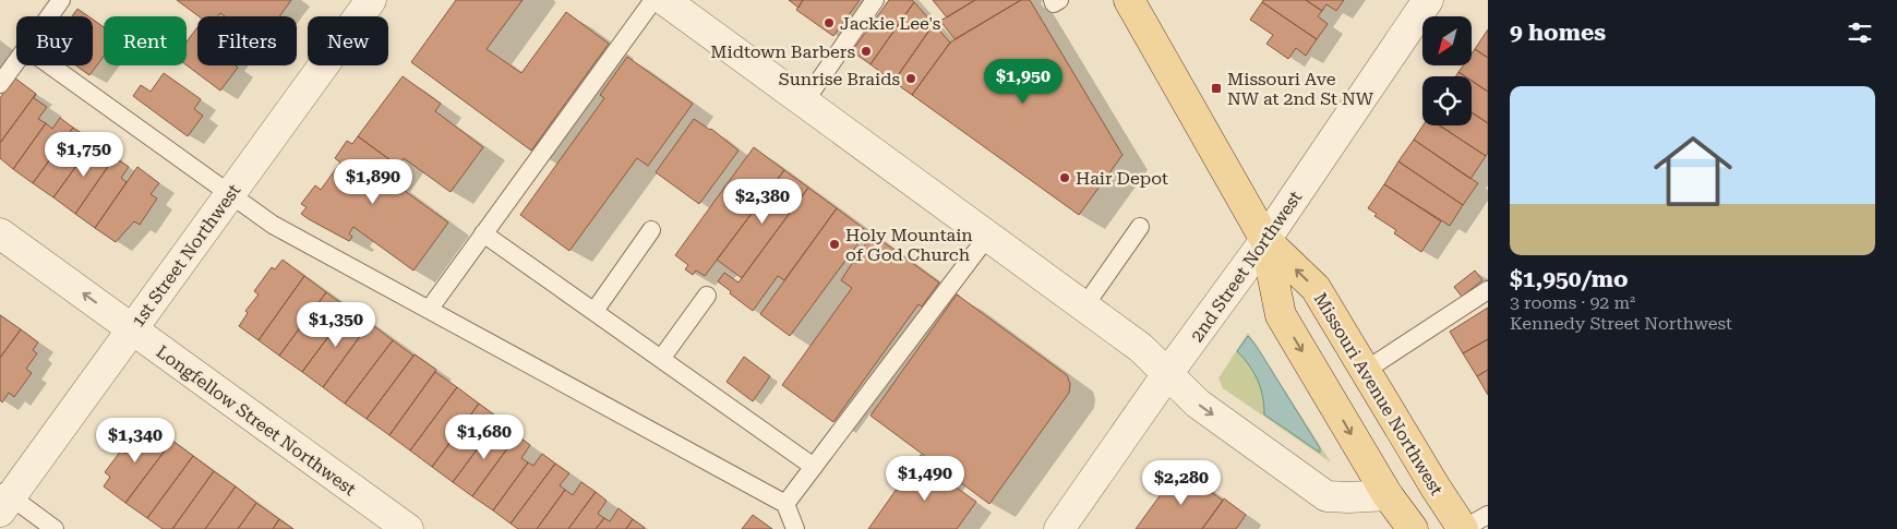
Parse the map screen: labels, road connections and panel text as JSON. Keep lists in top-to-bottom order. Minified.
{"streets":{"main road":["Missouri Avenue Northwest"],"street":["1st Street Northwest","2nd Street Northwest","Longfellow Street Northwest"]},"crossings":[["1st Street Northwest","Longfellow Street Northwest"],["2nd Street Northwest","Missouri Avenue Northwest"]],"places":{"other":["Jackie Lee's","Midtown Barbers","Sunrise Braids","Hair Depot","Holy Mountain of God Church"],"transit":["Missouri Ave NW at 2nd St NW"]},"north":"bottom left","page":{"heading":"9 homes","chip":["Buy","Rent","Filters","New"],"price":["$1,950","$1,750","$1,890","$2,380","$1,350","$1,680","$1,340","$1,490","$2,280"],"list":[{"name":"$1,950/mo","note":"3 rooms · 92 m² · Kennedy Street Northwest"}]}}
